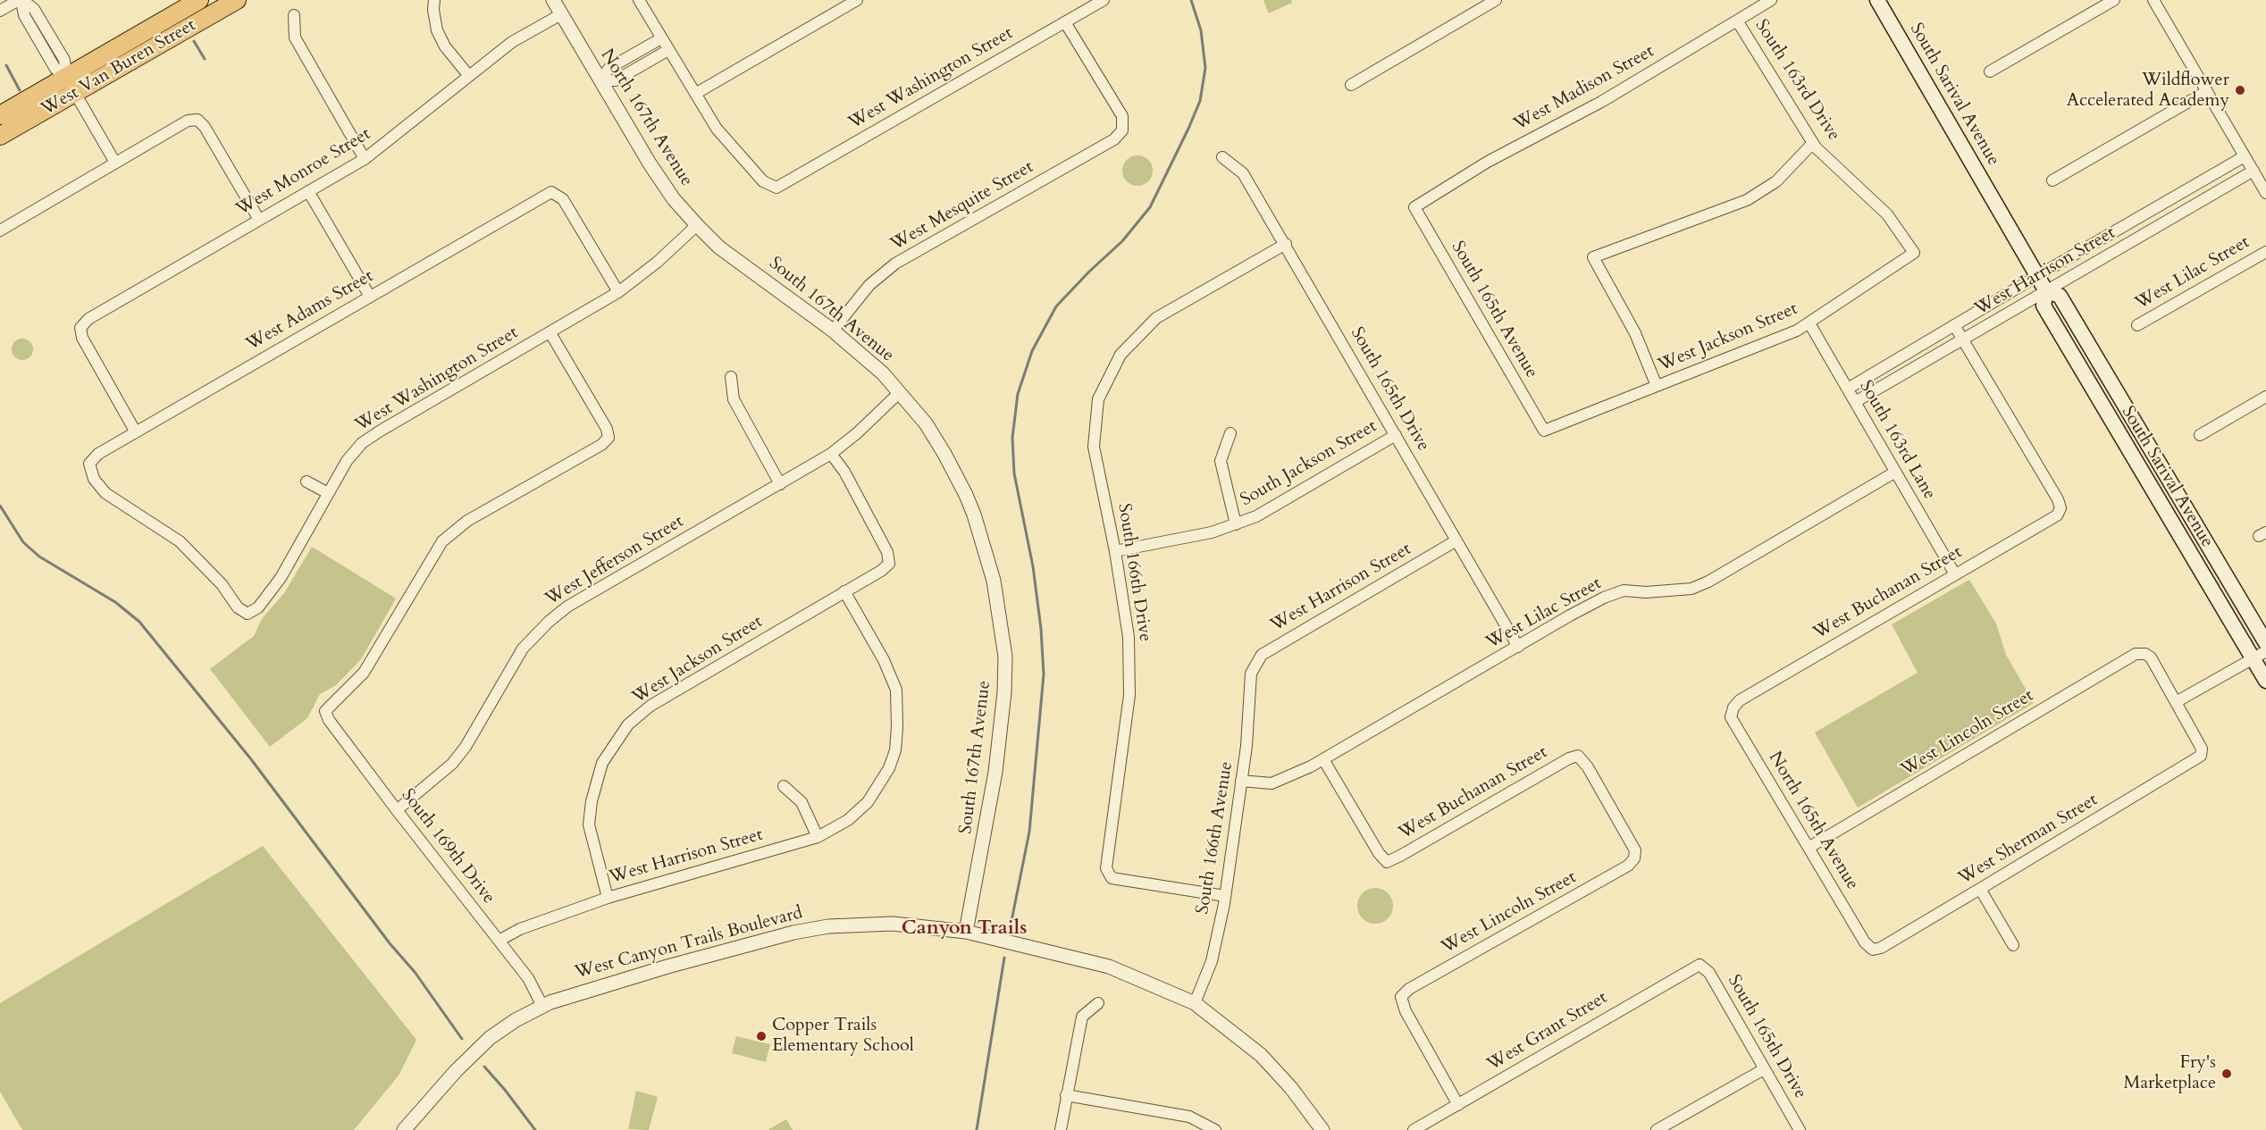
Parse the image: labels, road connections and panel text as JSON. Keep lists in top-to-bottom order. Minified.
{"streets":{"main road":["West Van Buren Street","South Sarival Avenue"],"street":["West Washington Street","South 163rd Drive","West Madison Street","North 167th Avenue","West Monroe Street","West Mesquite Street","West Harrison Street","West Lilac Street","South 167th Avenue","South 165th Avenue","West Adams Street","West Jackson Street","South 165th Drive","South 163rd Lane","South Jackson Street","West Jefferson Street","South 166th Drive","West Buchanan Street","West Lincoln Street","North 165th Avenue","South 166th Avenue","West Sherman Street","South 169th Drive","West Canyon Trails Boulevard","West Grant Street"]},"crossings":[["West Washington Street","North 167th Avenue"],["West Washington Street","West Mesquite Street"],["West Washington Street","West Adams Street"],["West Washington Street","South 169th Drive"],["South 163rd Drive","West Madison Street"],["South 163rd Drive","West Jackson Street"],["West Madison Street","South 165th Avenue"],["South Sarival Avenue","West Harrison Street"],["North 167th Avenue","West Monroe Street"],["North 167th Avenue","South 167th Avenue"],["West Monroe Street","West Adams Street"],["West Mesquite Street","South 167th Avenue"],["West Harrison Street","West Jackson Street"],["West Harrison Street","South 165th Drive"],["West Harrison Street","South 163rd Lane"],["West Harrison Street","West Buchanan Street"],["West Harrison Street","South 166th Avenue"],["West Harrison Street","South 169th Drive"],["West Lilac Street","South 165th Drive"],["West Lilac Street","South 163rd Lane"],["West Lilac Street","West Buchanan Street"],["West Lilac Street","South 166th Avenue"],["South 167th Avenue","West Jefferson Street"],["South 167th Avenue","West Canyon Trails Boulevard"],["South 165th Avenue","West Jackson Street"],["West Jackson Street","South 163rd Lane"],["West Jackson Street","West Jefferson Street"],["South 165th Drive","South Jackson Street"],["South 165th Drive","South 166th Drive"],["South 165th Drive","West Grant Street"],["South 163rd Lane","West Buchanan Street"],["South Jackson Street","South 166th Drive"],["West Jefferson Street","South 169th Drive"],["South 166th Drive","South 166th Avenue"],["West Buchanan Street","West Lincoln Street"],["West Buchanan Street","North 165th Avenue"],["West Lincoln Street","North 165th Avenue"],["West Lincoln Street","West Sherman Street"],["West Lincoln Street","West Grant Street"],["North 165th Avenue","West Sherman Street"],["South 166th Avenue","West Canyon Trails Boulevard"],["South 169th Drive","West Canyon Trails Boulevard"]],"districts":["Canyon Trails"],"places":["Wildflower Accelerated Academy","Copper Trails Elementary School","Fry's Marketplace"]}
